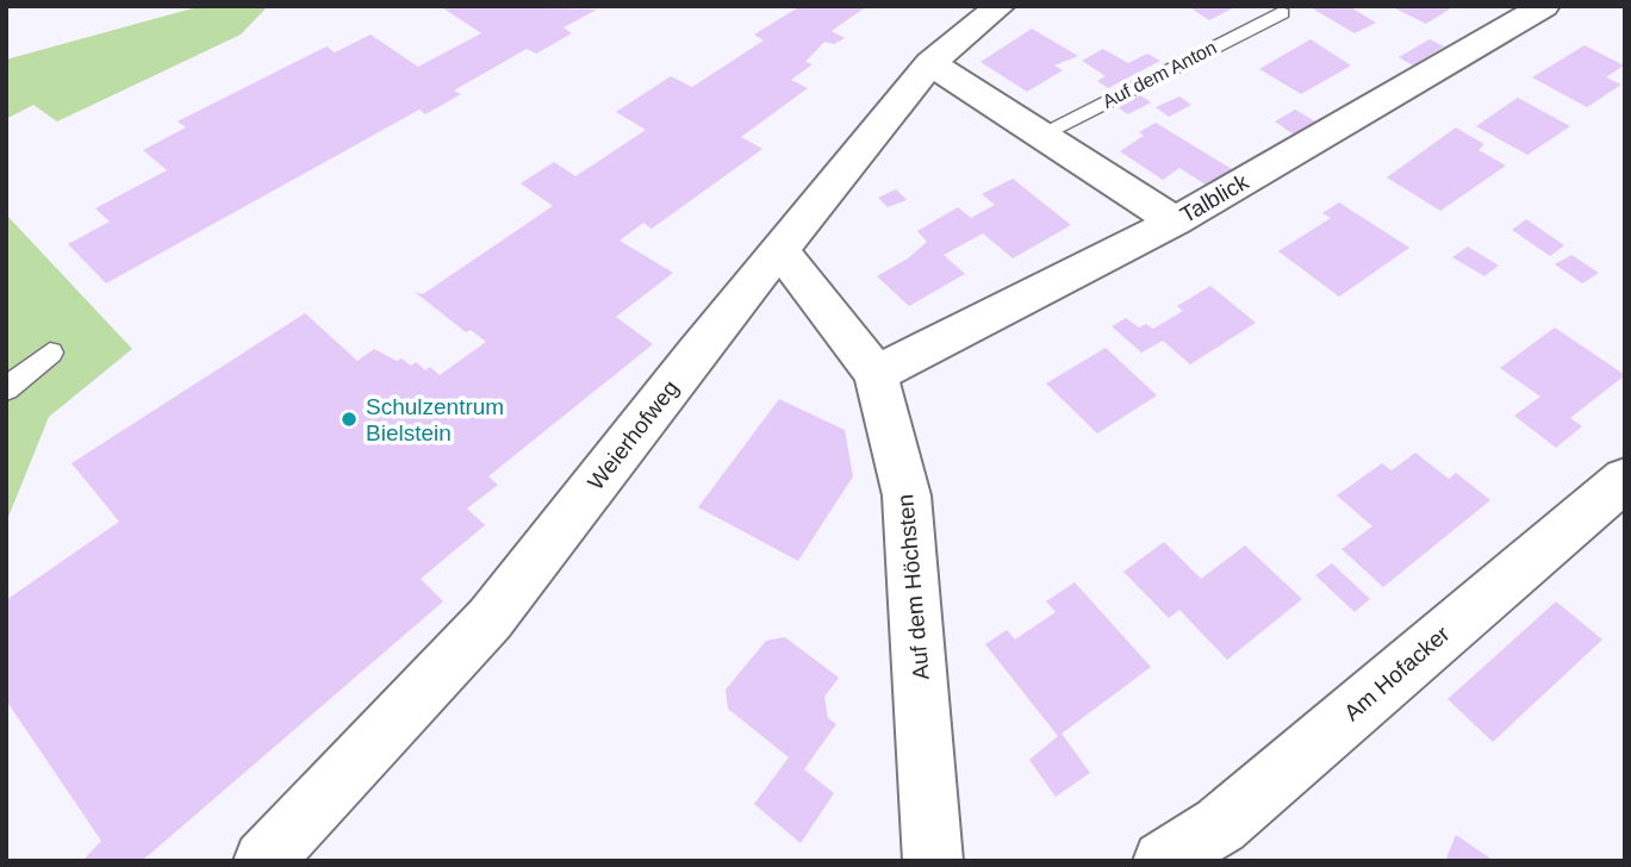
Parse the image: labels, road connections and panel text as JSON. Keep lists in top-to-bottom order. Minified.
{"streets":{"street":["Talblick","Weierhofweg","Auf dem Höchsten","Am Hofacker"],"lane":["Auf dem Anton"]},"crossings":[["Talblick","Auf dem Höchsten"],["Weierhofweg","Auf dem Höchsten"]],"places":["Schulzentrum Bielstein"]}
